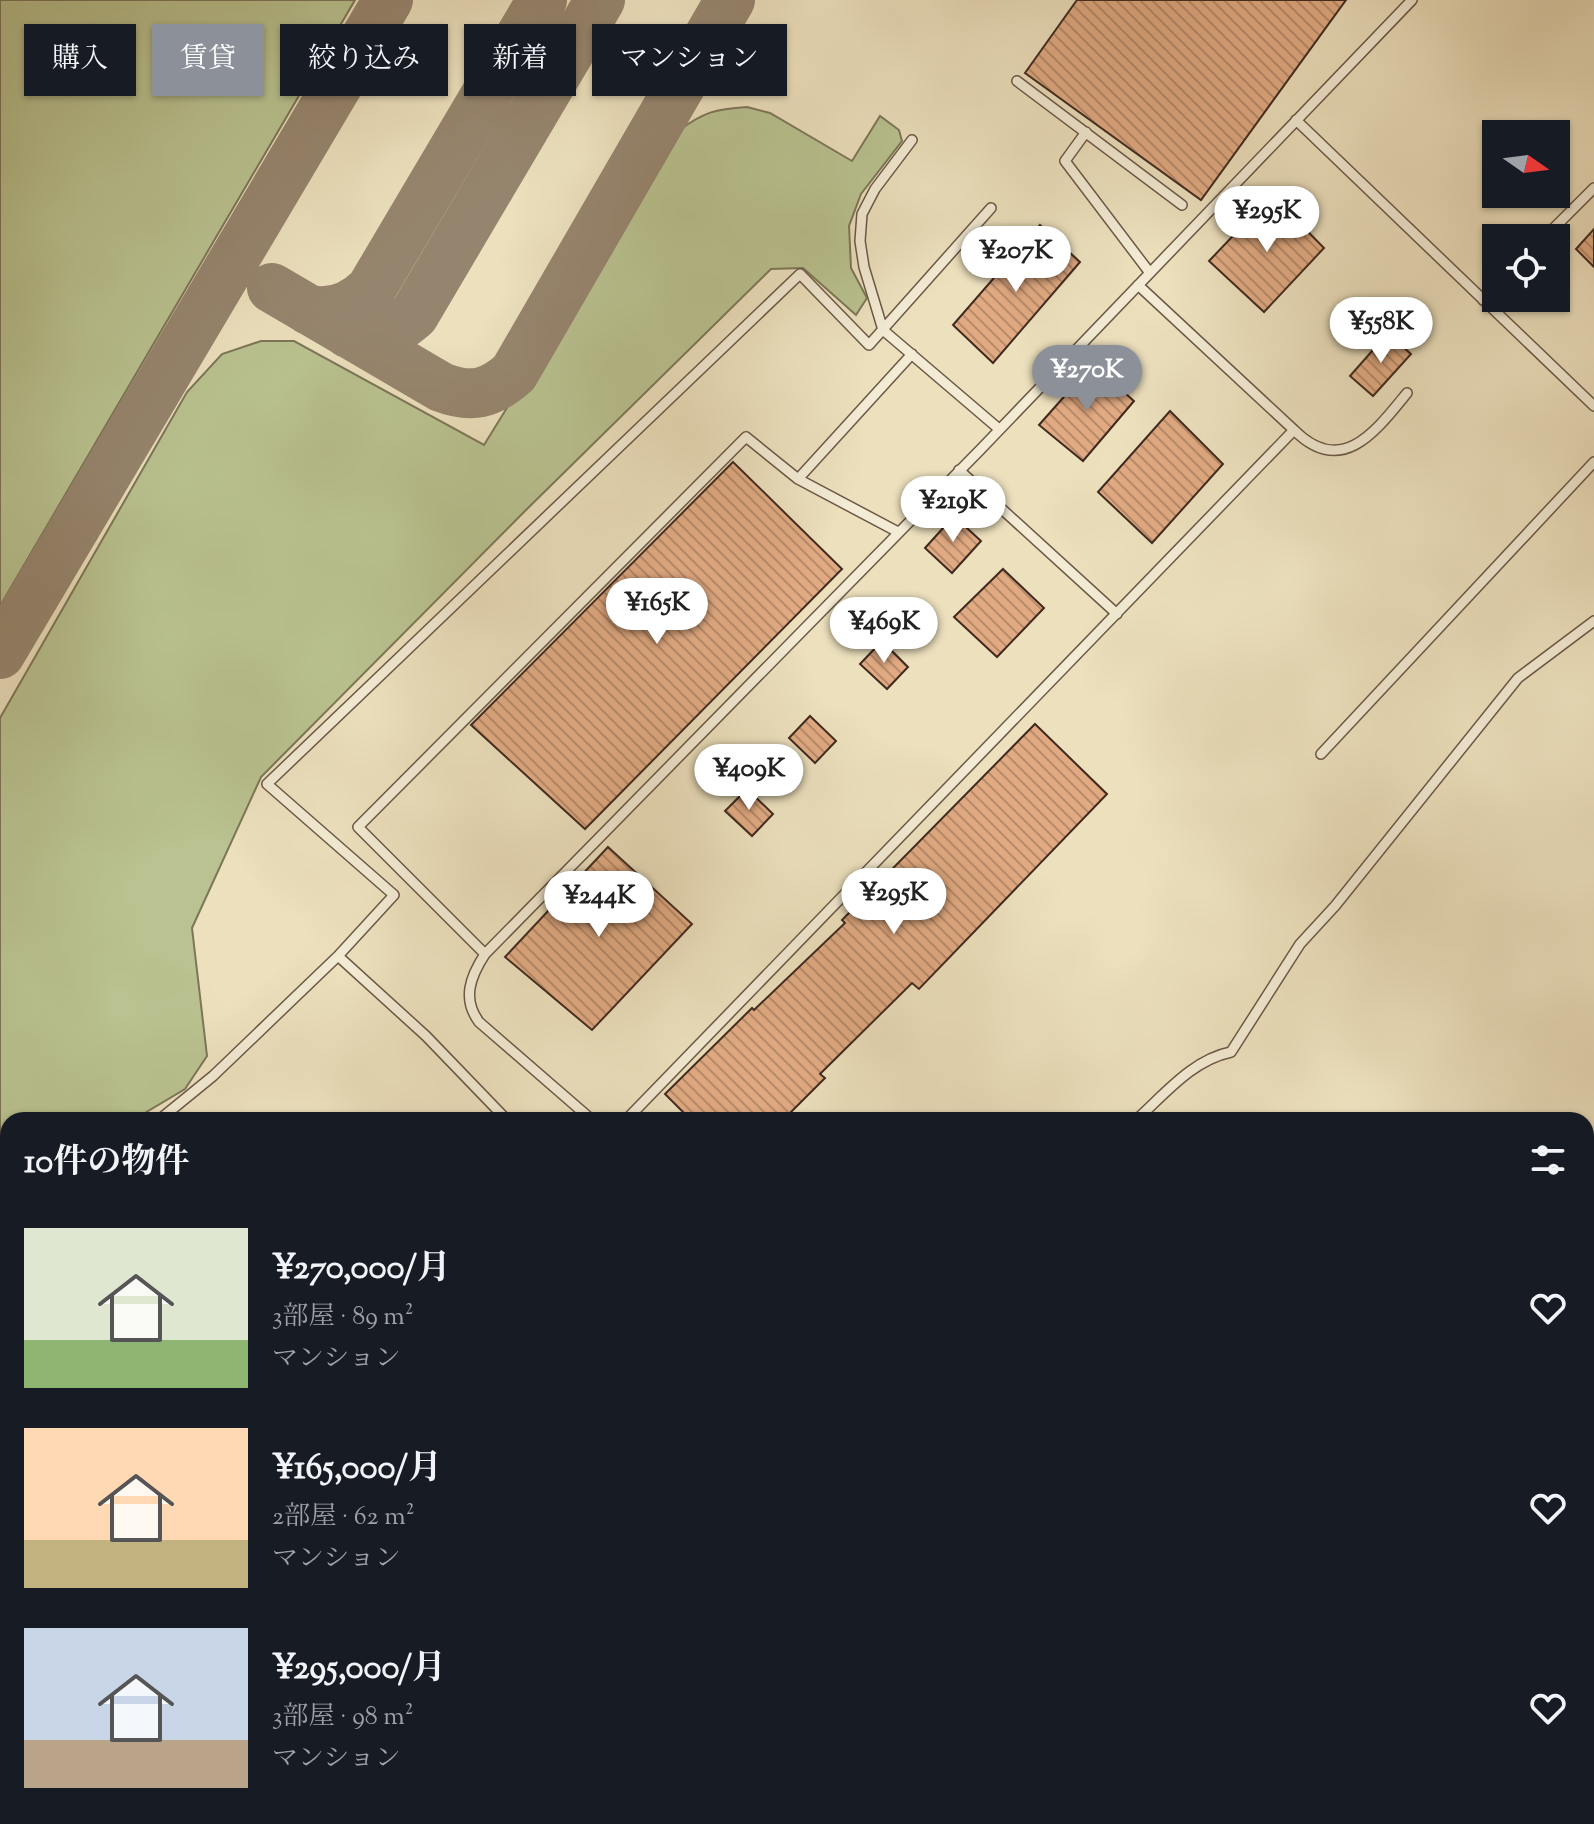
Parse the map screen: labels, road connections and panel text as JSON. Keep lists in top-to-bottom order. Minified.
{"north":"right","page":{"chip":["購入","賃貸","絞り込み","新着","マンション"],"price":["¥295K","¥207K","¥558K","¥270K","¥219K","¥165K","¥469K","¥409K","¥295K","¥244K"],"heading":"10件の物件","list":[{"name":"¥270,000/月","note":"3部屋 · 89 m² · マンション"},{"name":"¥165,000/月","note":"2部屋 · 62 m² · マンション"},{"name":"¥295,000/月","note":"3部屋 · 98 m² · マンション"}]}}
